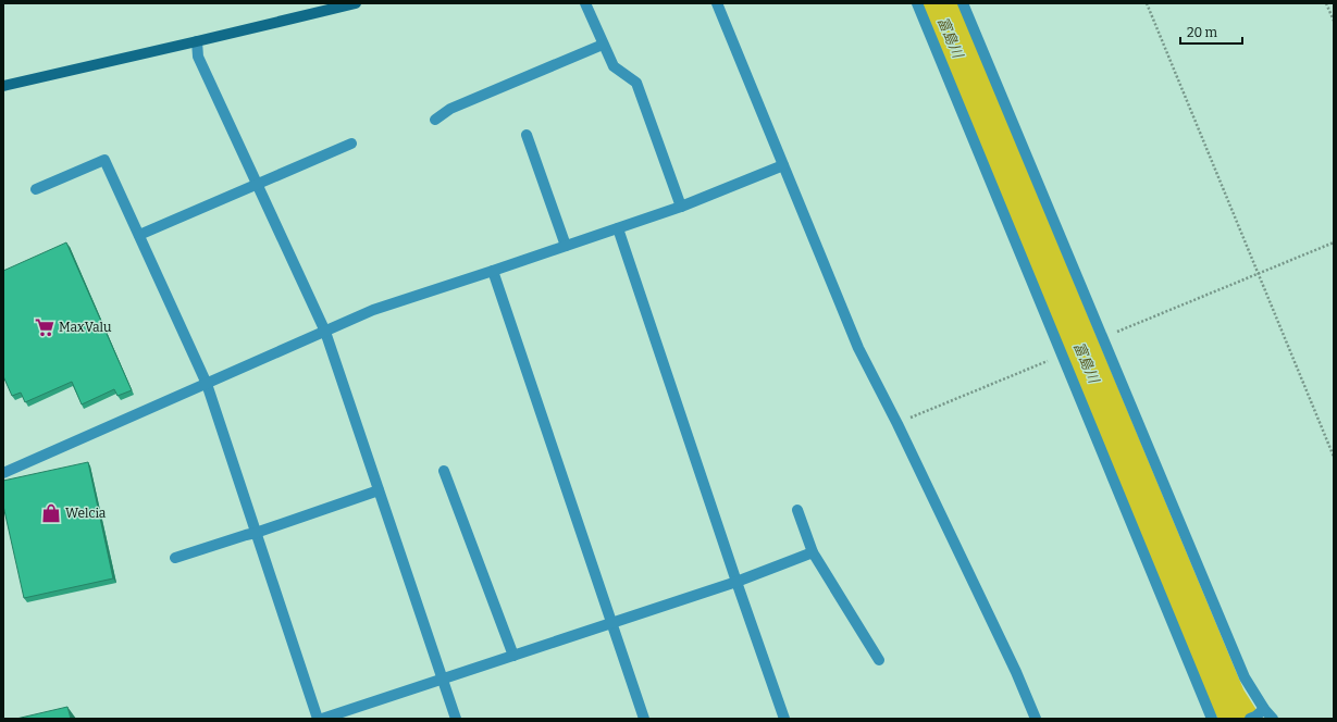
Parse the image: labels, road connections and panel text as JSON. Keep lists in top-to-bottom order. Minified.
{"water":["富島川"],"places":{"supermarket":["MaxValu"],"shop":["Welcia"]},"scale_bar":"20 m"}
